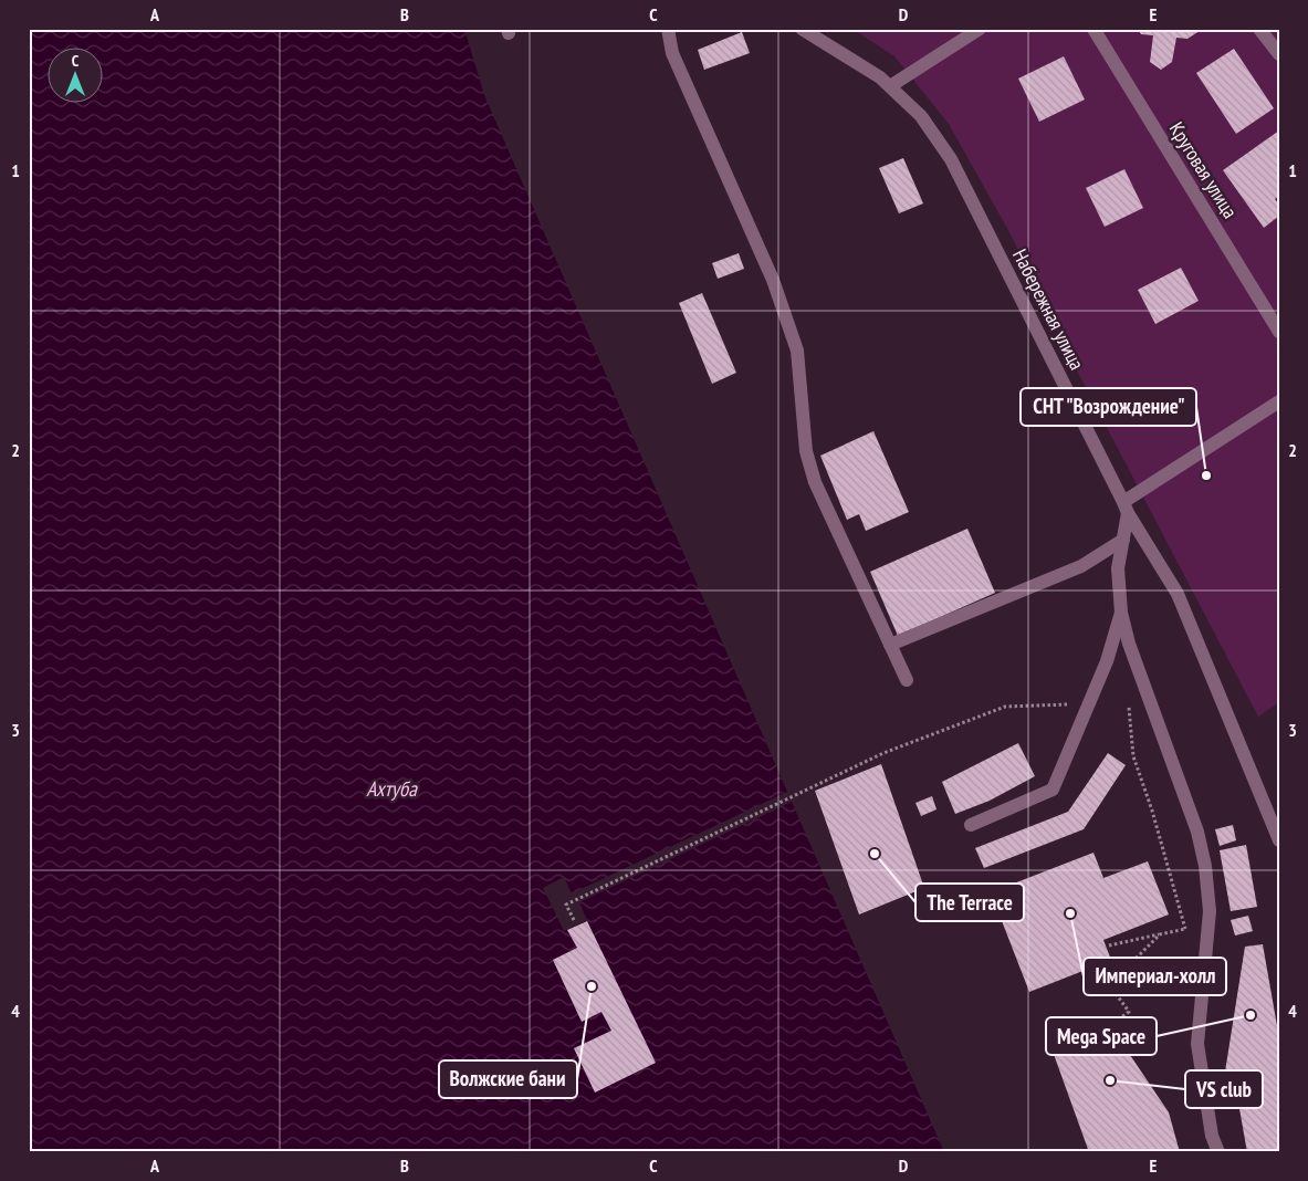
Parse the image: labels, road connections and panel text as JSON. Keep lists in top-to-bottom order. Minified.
{"streets":{"street":["Круговая улица","Набережная улица"]},"water":["Ахтуба"],"places":["СНТ \"Возрождение\"","The Terrace","Империал-холл","Волжские бани","Mega Space","VS club"],"north":"top","grid":{"columns":["A","B","C","D","E"],"rows":["1","2","3","4"]}}
